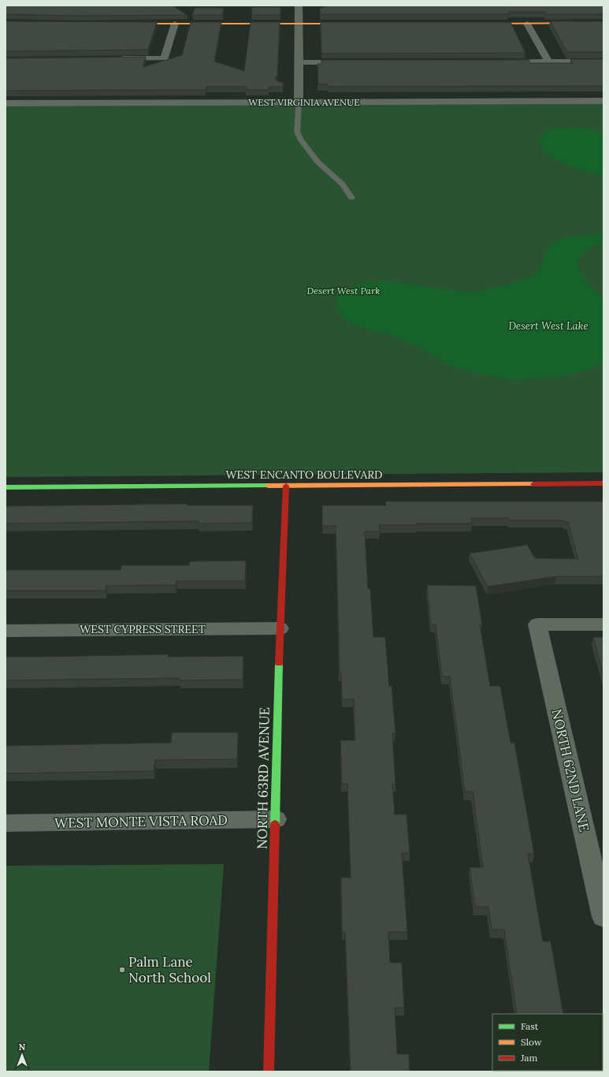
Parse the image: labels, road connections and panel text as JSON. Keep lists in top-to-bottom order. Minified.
{"streets":{"street":["WEST VIRGINIA AVENUE","WEST ENCANTO BOULEVARD","WEST CYPRESS STREET","NORTH 62ND LANE","NORTH 63RD AVENUE","WEST MONTE VISTA ROAD"]},"crossings":[["WEST ENCANTO BOULEVARD","NORTH 63RD AVENUE"],["WEST CYPRESS STREET","NORTH 63RD AVENUE"],["NORTH 63RD AVENUE","WEST MONTE VISTA ROAD"]],"water":["Desert West Lake"],"parks":["Desert West Park"],"places":["Palm Lane North School"],"legend":["Fast","Slow","Jam"],"north":"top"}
